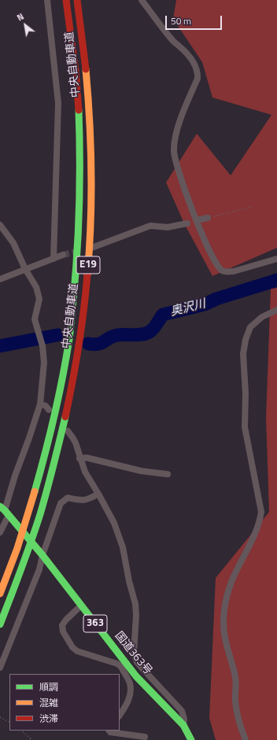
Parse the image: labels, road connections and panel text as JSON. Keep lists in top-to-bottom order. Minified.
{"streets":{"highway":["中央自動車道","E19","363","国道363号"]},"water":["奥沢川"],"legend":["順調","混雑","渋滞"],"scale_bar":"50 m","north":"top left"}
